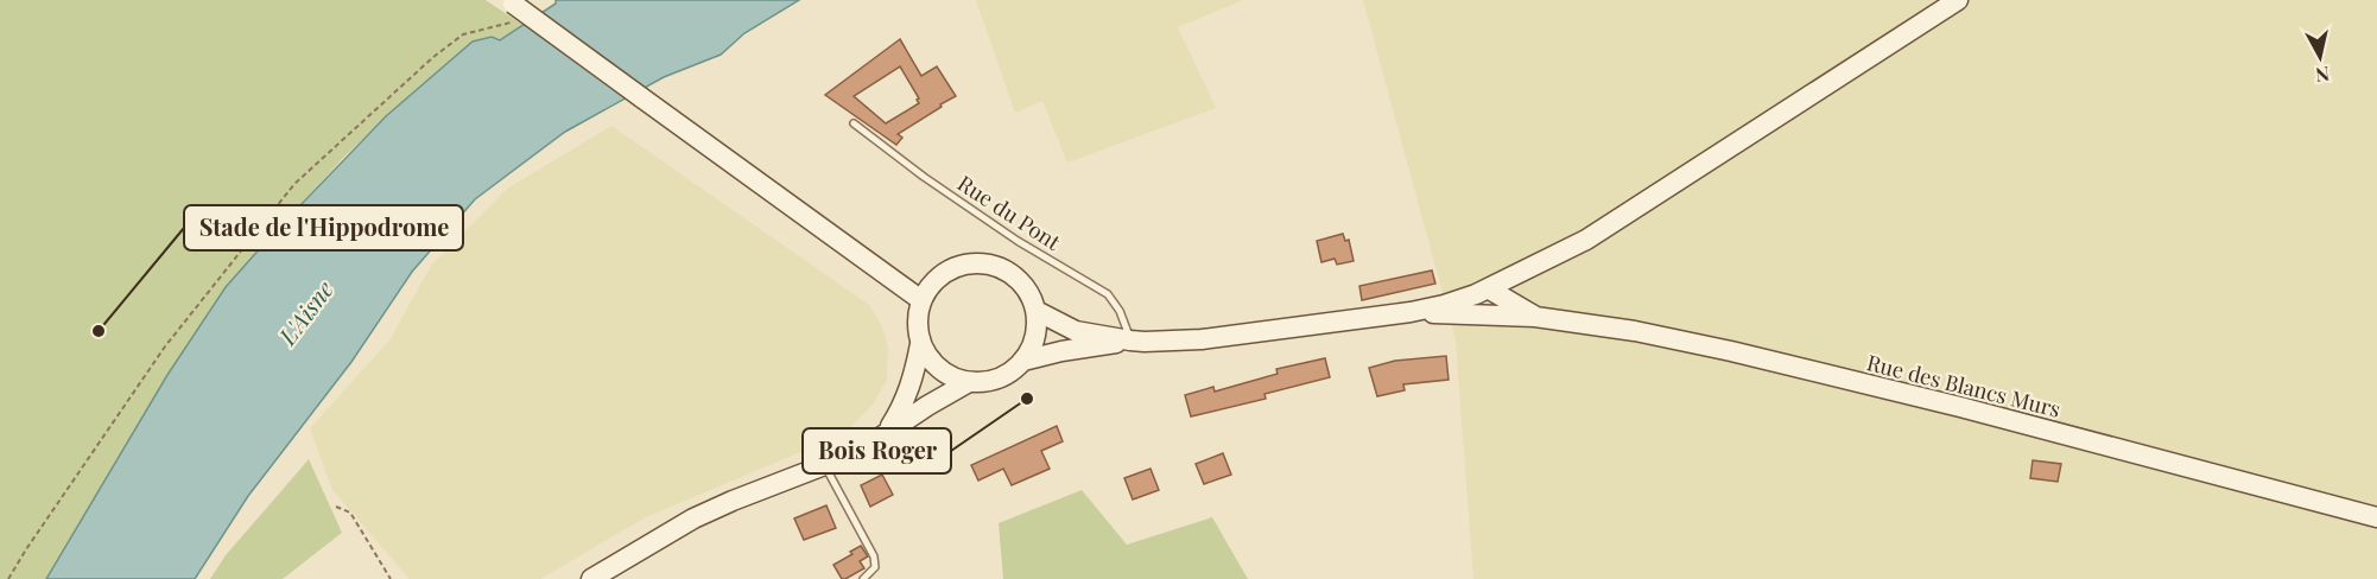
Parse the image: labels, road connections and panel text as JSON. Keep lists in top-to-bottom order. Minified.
{"streets":{"main road":["Rue des Blancs Murs"],"lane":["Rue du Pont"]},"water":["L'Aisne"],"places":["Stade de l'Hippodrome","Bois Roger"],"north":"bottom"}
